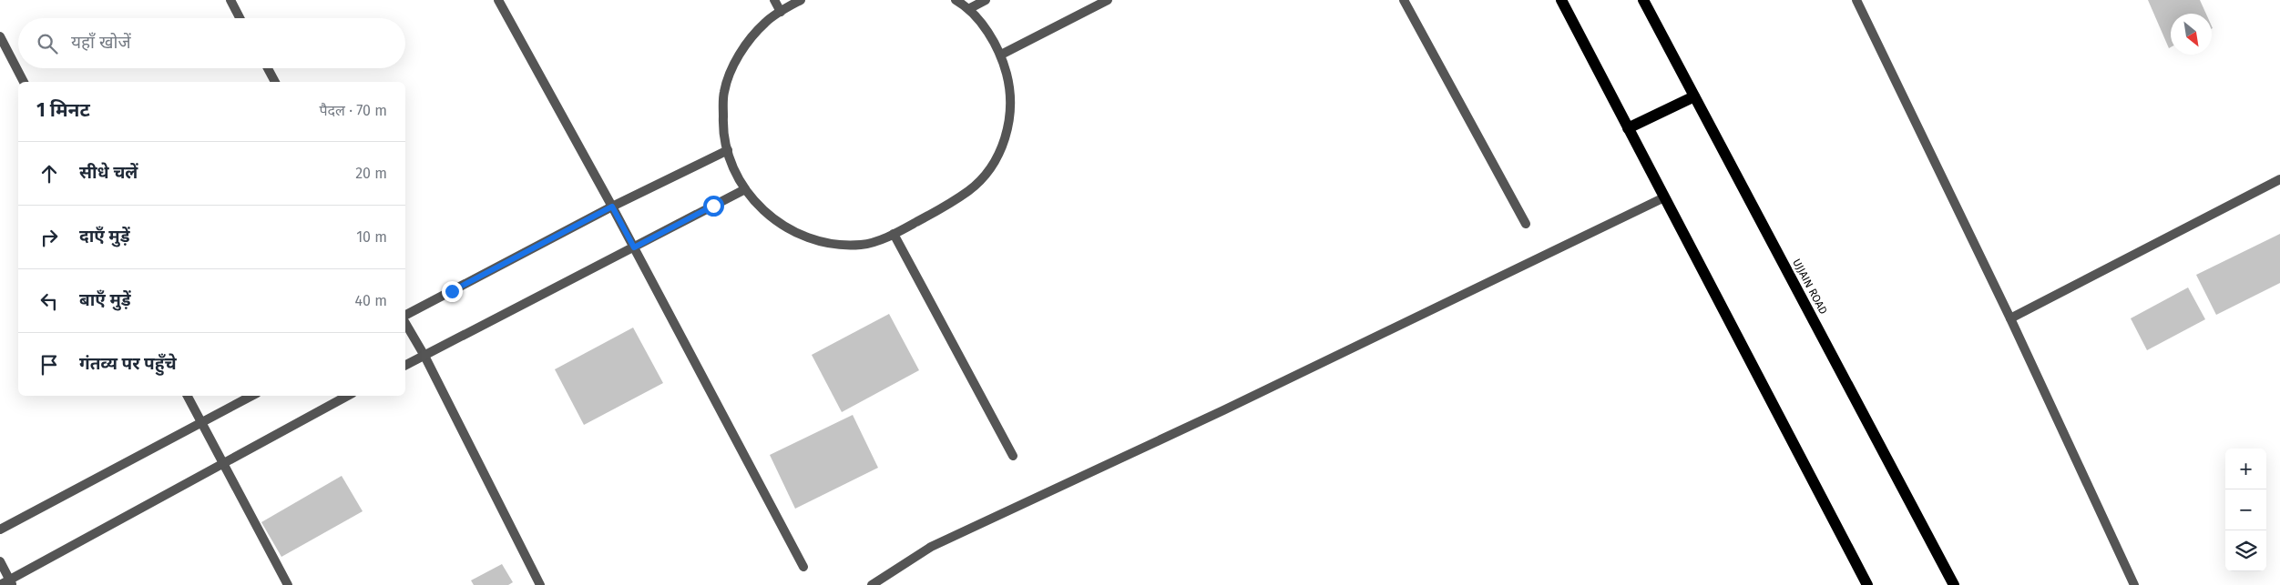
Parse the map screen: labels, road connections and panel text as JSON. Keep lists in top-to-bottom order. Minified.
{"streets":{"main road":["UJJAIN ROAD"]},"north":"bottom right","page":{"search":"यहाँ खोजें","heading":["1 मिनट","पैदल · 70 m"],"list":[["सीधे चलें","20 m"],["दाएँ मुड़ें","10 m"],["बाएँ मुड़ें","40 m"],"गंतव्य पर पहुँचे"],"map_buttons":["+","−"]}}
